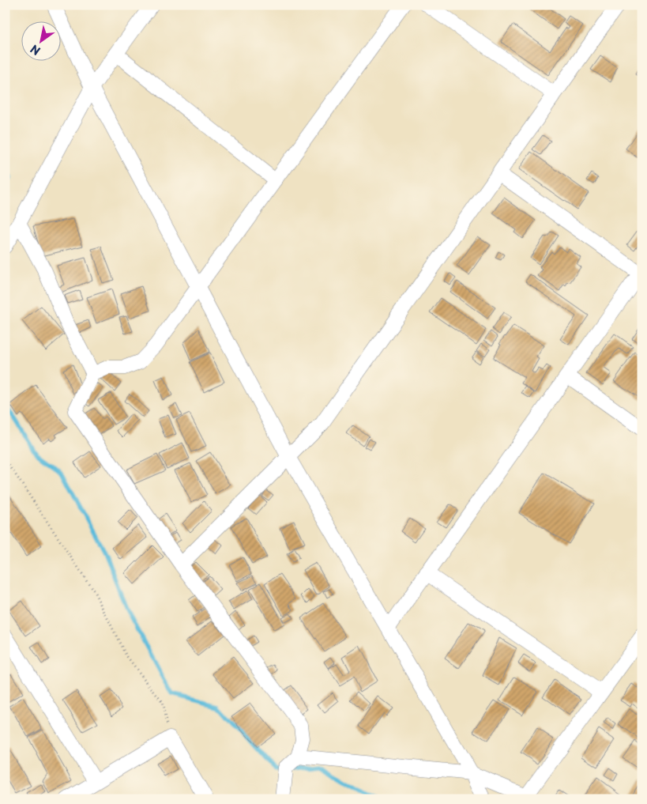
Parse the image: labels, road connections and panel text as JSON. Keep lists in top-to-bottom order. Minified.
{"north":"bottom left"}
